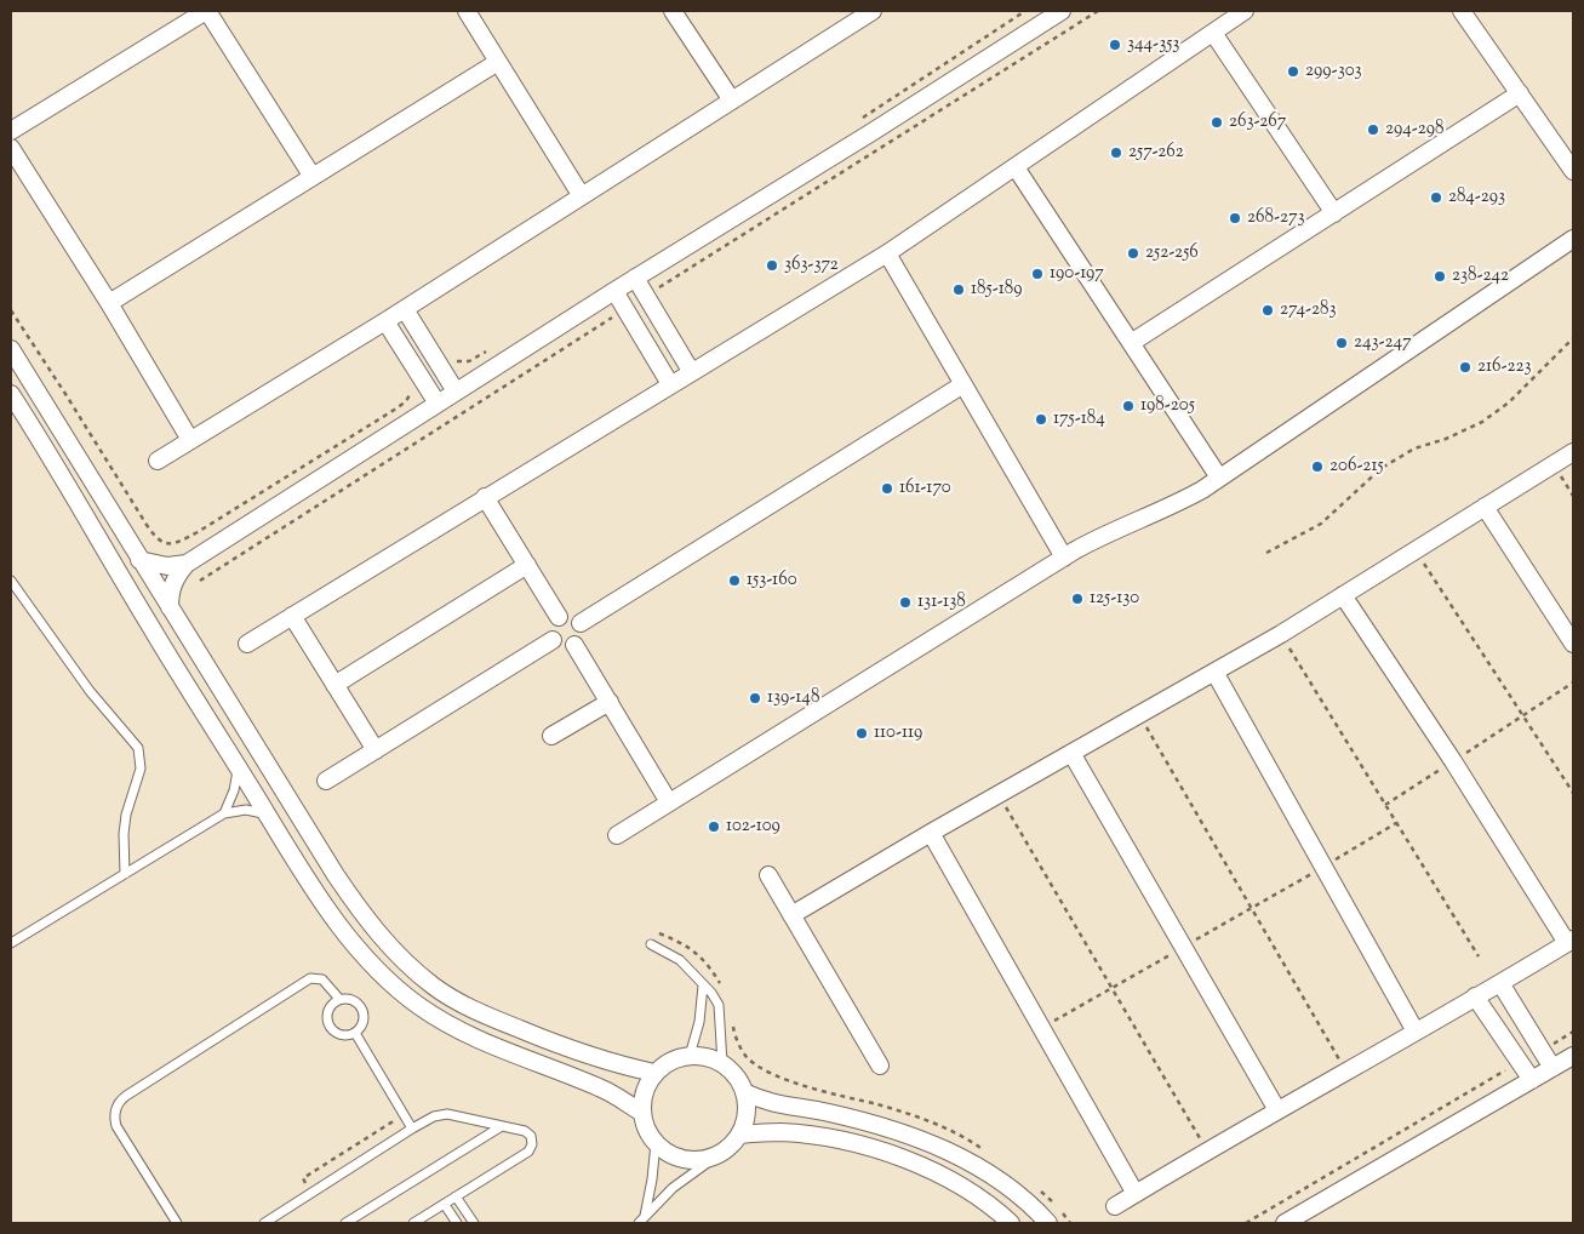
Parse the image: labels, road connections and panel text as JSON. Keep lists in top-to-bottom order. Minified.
{"places":["344-353","299-303","263-267","294-298","257-262","284-293","268-273","252-256","363-372","190-197","238-242","185-189","274-283","243-247","216-223","198-205","175-184","206-215","161-170","153-160","125-130","131-138","139-148","110-119","102-109"]}
